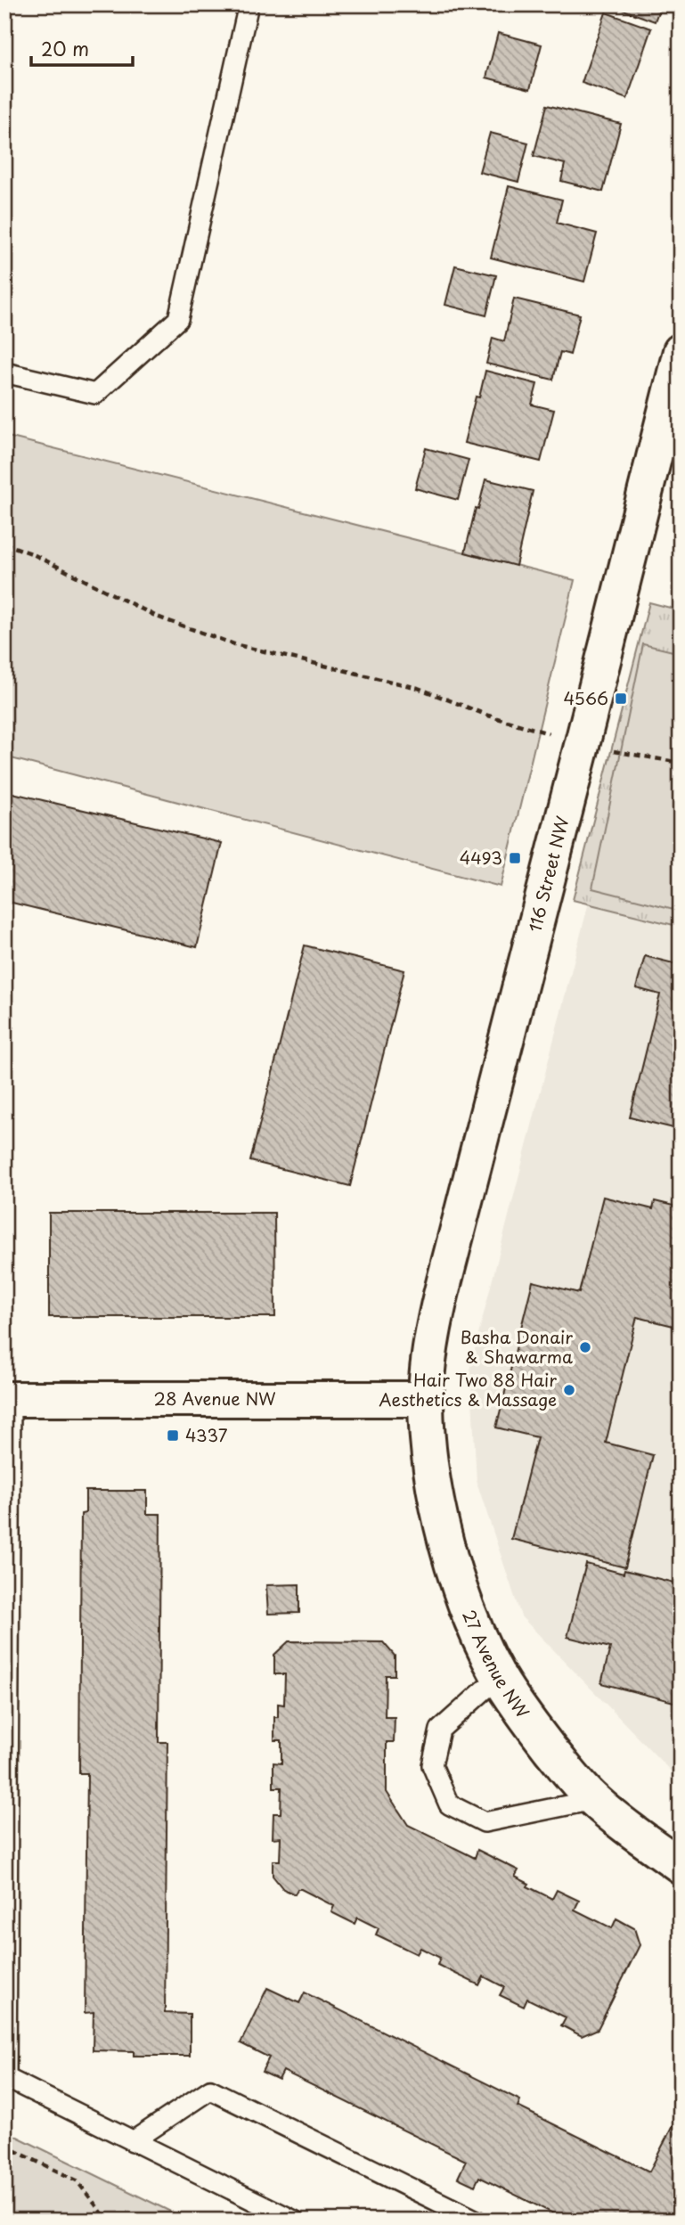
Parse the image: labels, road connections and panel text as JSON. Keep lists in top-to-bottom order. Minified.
{"streets":{"street":["116 Street NW","28 Avenue NW","27 Avenue NW"]},"crossings":[["116 Street NW","28 Avenue NW"],["116 Street NW","27 Avenue NW"],["28 Avenue NW","27 Avenue NW"]],"places":{"transit":["4566","4493","4337"],"other":["Basha Donair & Shawarma","Hair Two 88 Hair Aesthetics & Massage"]},"scale_bar":"20 m"}
